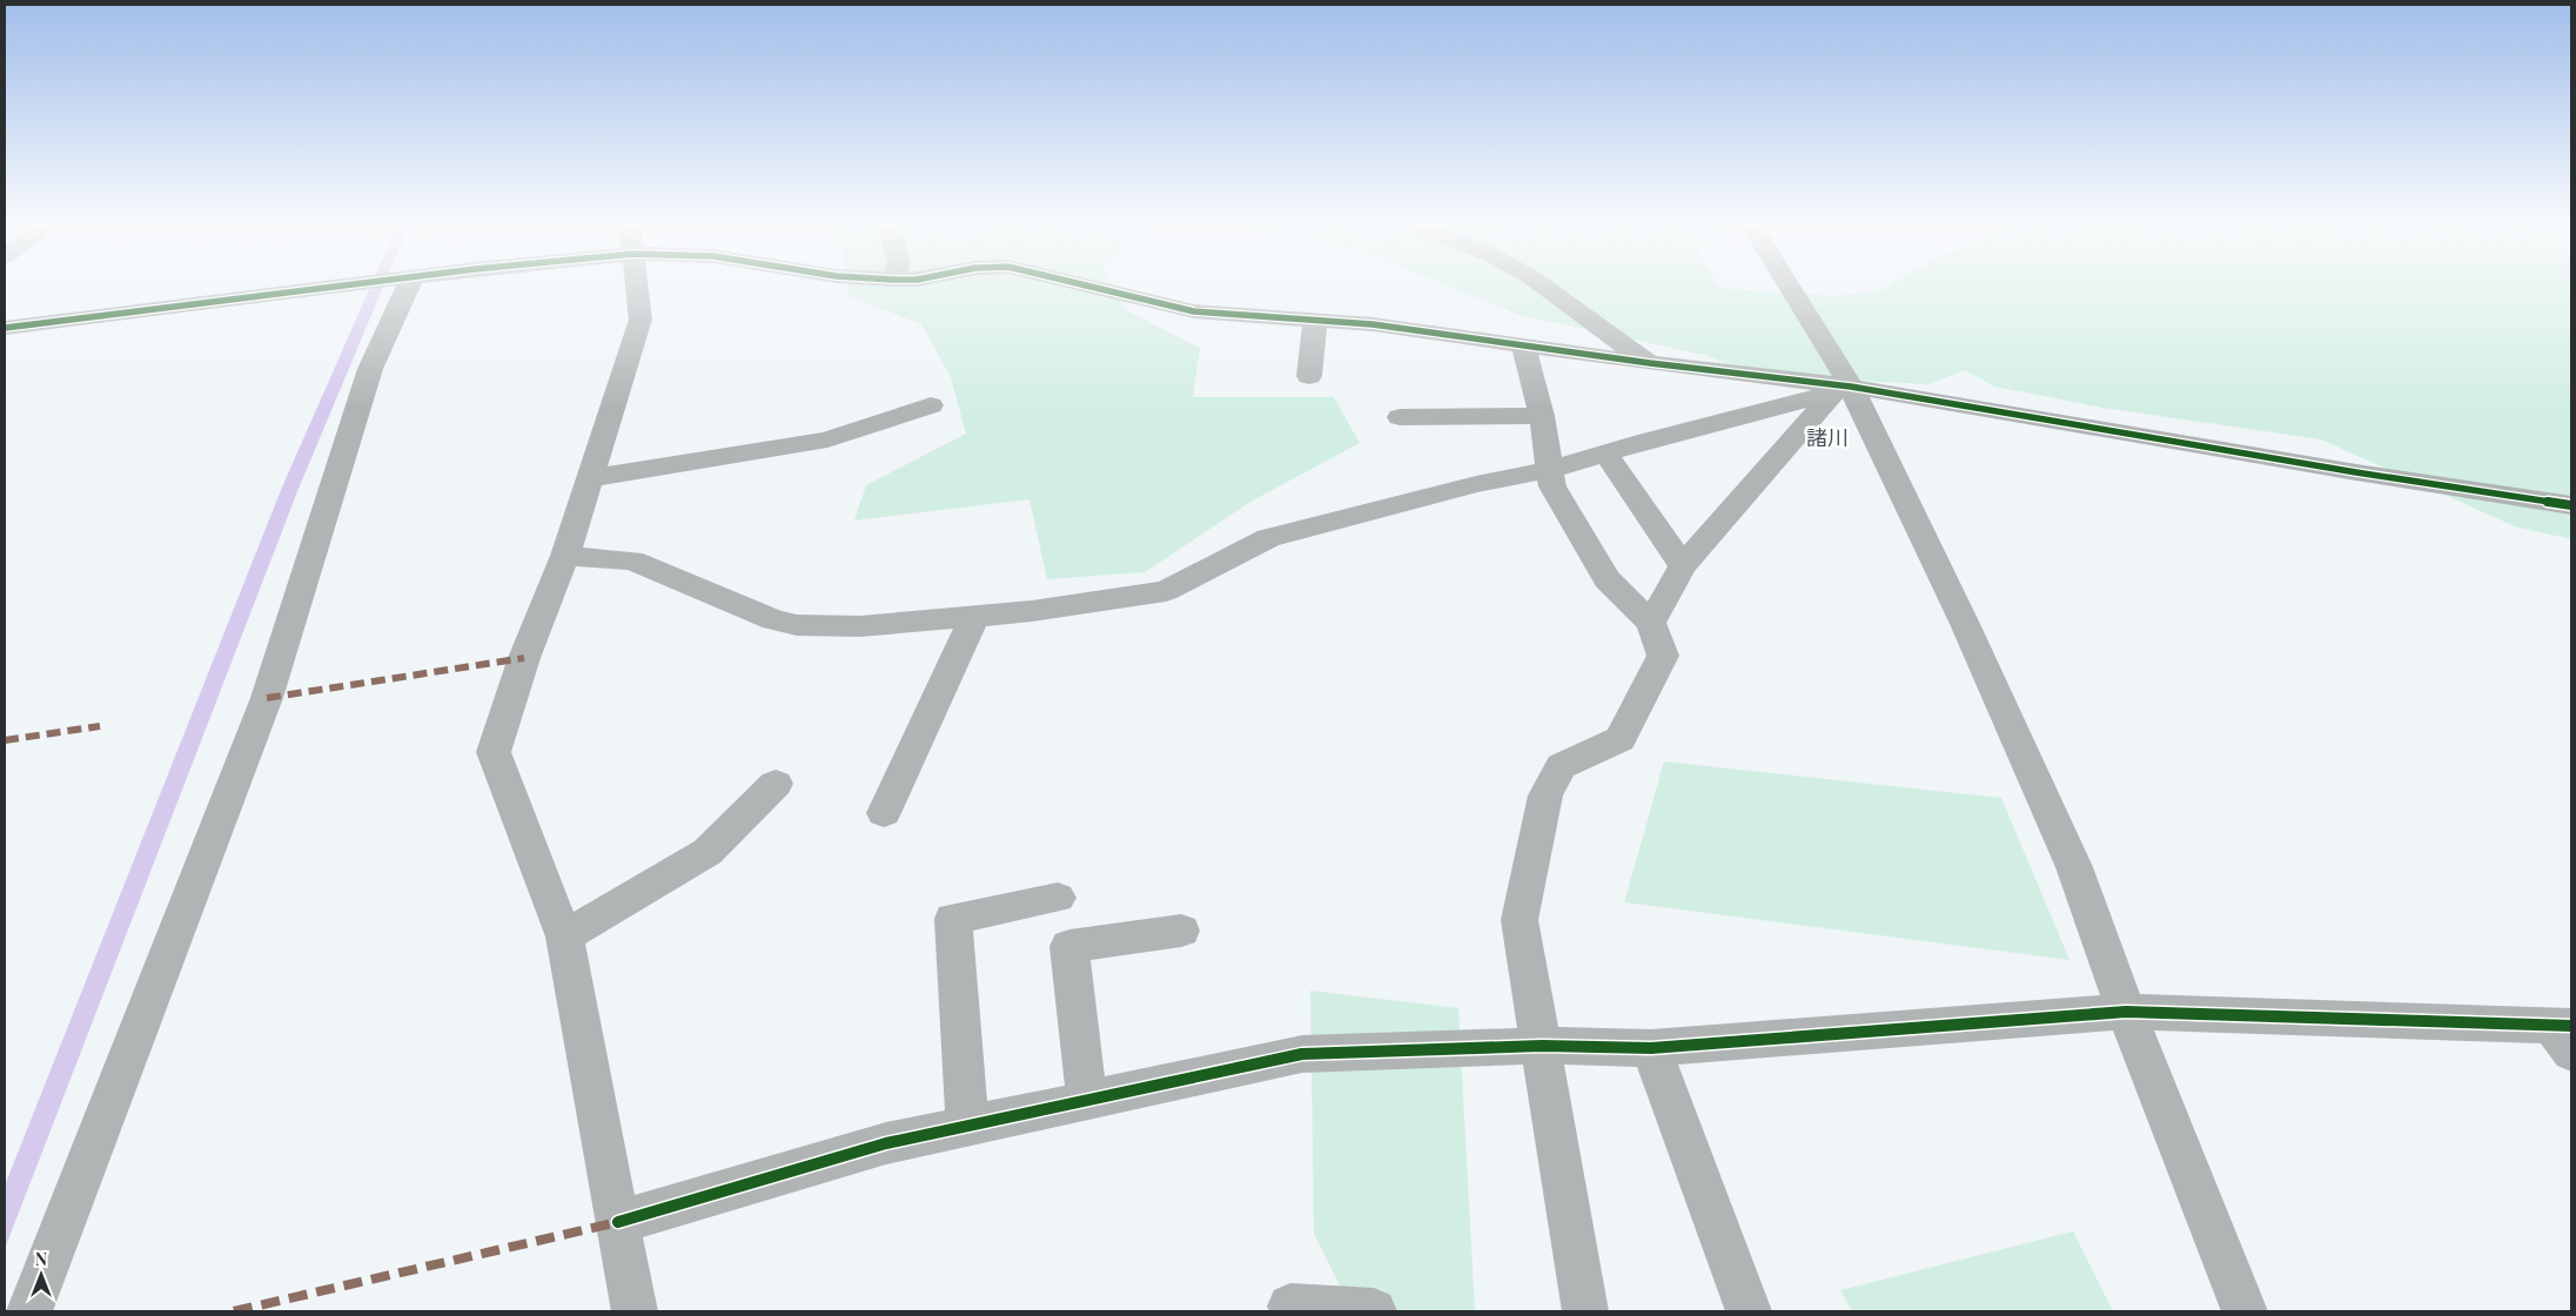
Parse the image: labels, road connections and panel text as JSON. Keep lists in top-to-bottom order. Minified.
{"districts":["諸川"],"north":"top"}
